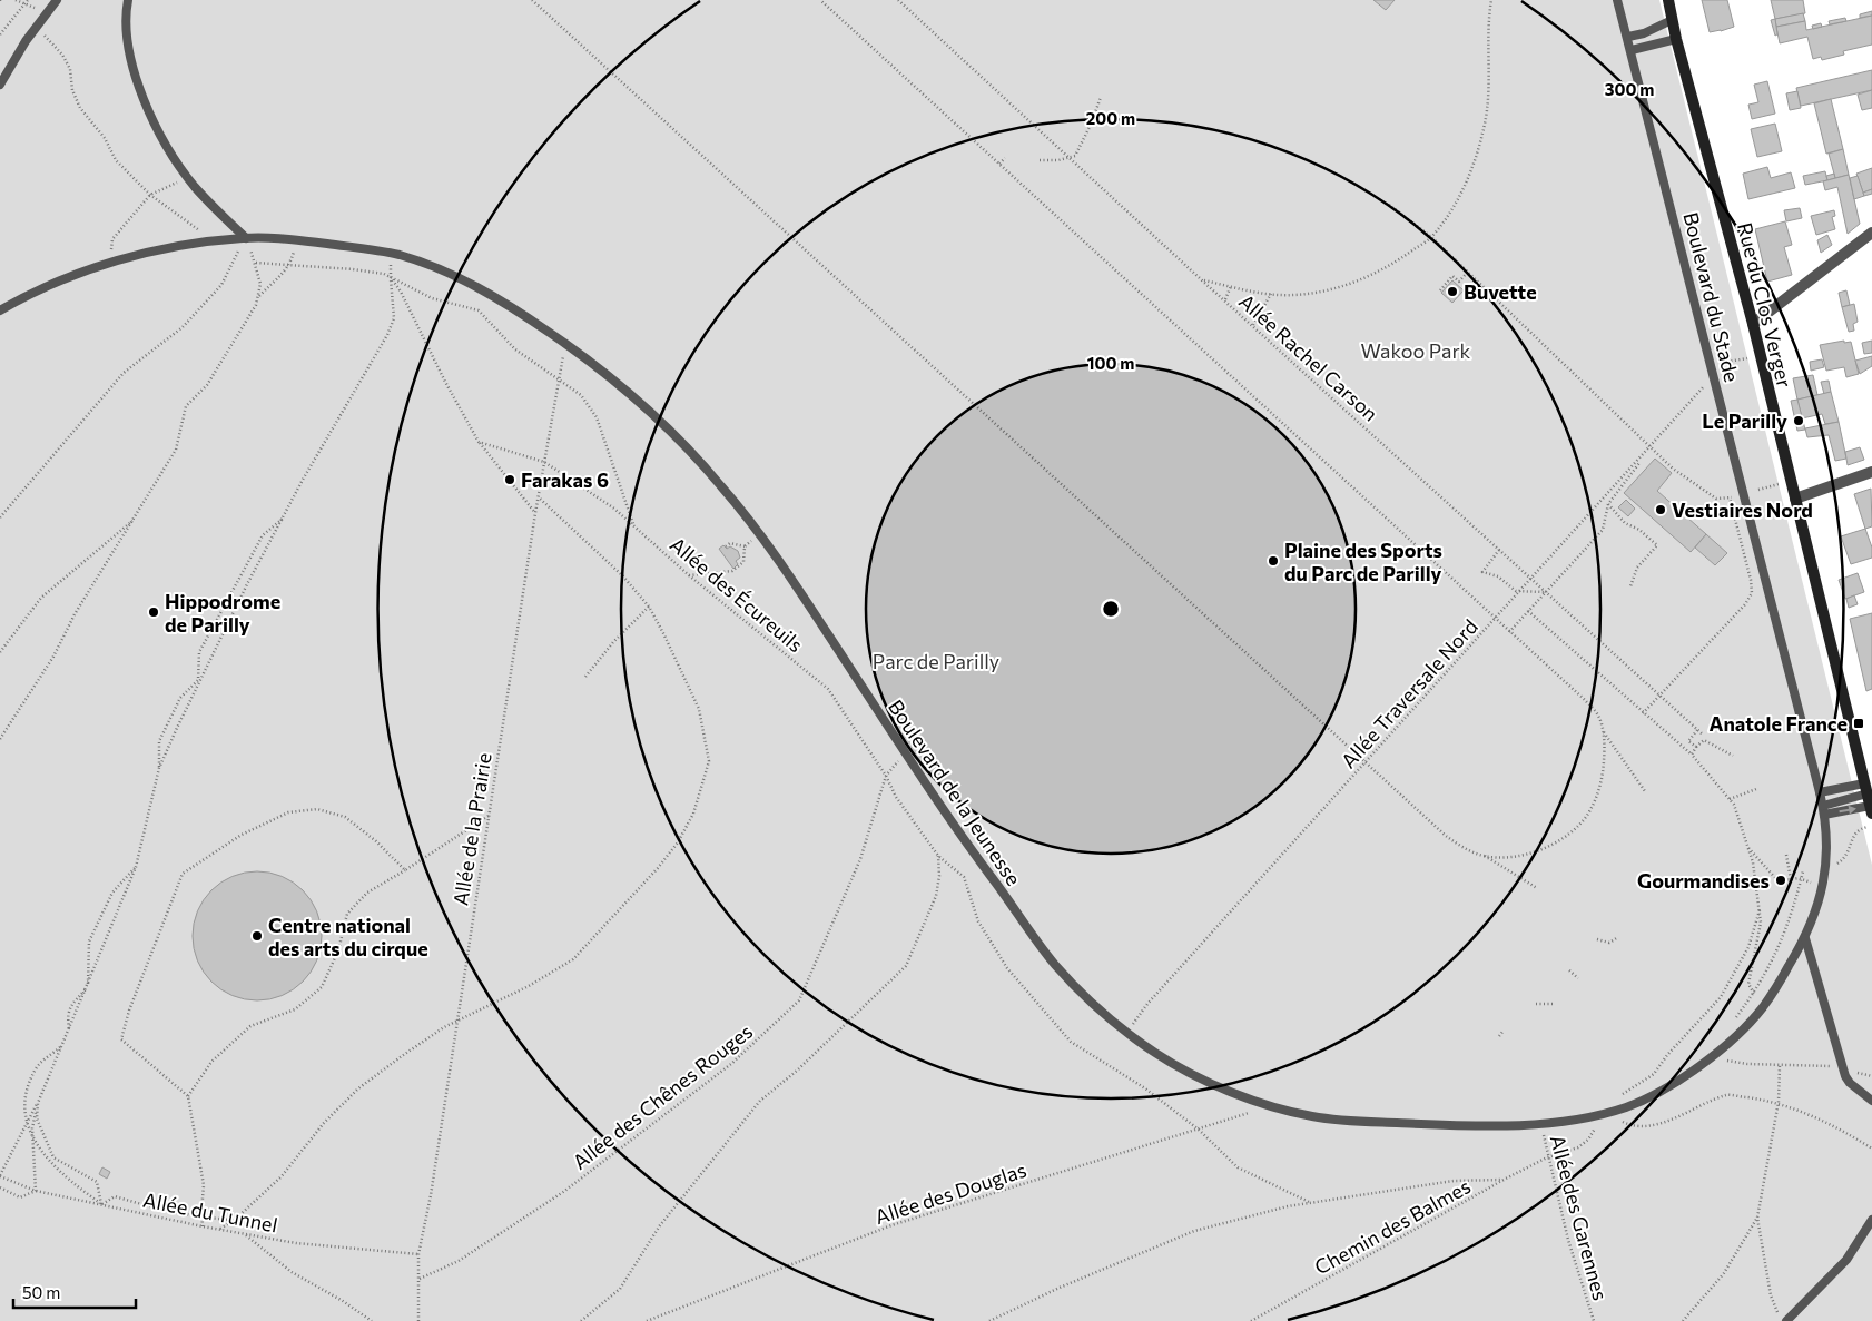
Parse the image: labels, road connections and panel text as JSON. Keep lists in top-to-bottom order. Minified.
{"streets":{"street":["Rue du Clos Verger"],"lane":["Boulevard du Stade","Boulevard de la Jeunesse"],"path":["Allée Rachel Carson","Allée des Écureuils","Allée Traversale Nord","Allée de la Prairie","Allée des Chênes Rouges","Allée des Douglas","Allée du Tunnel","Allée des Garennes","Chemin des Balmes"]},"crossings":[["Boulevard du Stade","Allée Traversale Nord"],["Boulevard du Stade","Boulevard de la Jeunesse"],["Allée Rachel Carson","Allée Traversale Nord"],["Allée des Écureuils","Allée de la Prairie"],["Allée des Écureuils","Allée des Chênes Rouges"],["Allée des Écureuils","Allée des Douglas"],["Allée Traversale Nord","Boulevard de la Jeunesse"],["Boulevard de la Jeunesse","Allée de la Prairie"],["Boulevard de la Jeunesse","Allée des Chênes Rouges"],["Boulevard de la Jeunesse","Allée des Douglas"],["Boulevard de la Jeunesse","Allée des Garennes"],["Boulevard de la Jeunesse","Chemin des Balmes"],["Allée de la Prairie","Allée des Chênes Rouges"],["Allée de la Prairie","Allée du Tunnel"],["Allée des Garennes","Chemin des Balmes"]],"parks":["Wakoo Park","Parc de Parilly"],"places":{"other":["Buvette","Le Parilly","Farakas 6","Vestiaires Nord","Plaine des Sports du Parc de Parilly","Hippodrome de Parilly","Gourmandises","Centre national des arts du cirque"],"transit":["Anatole France"]},"scale_bar":"50 m","rings":["300 m","200 m","100 m"]}
